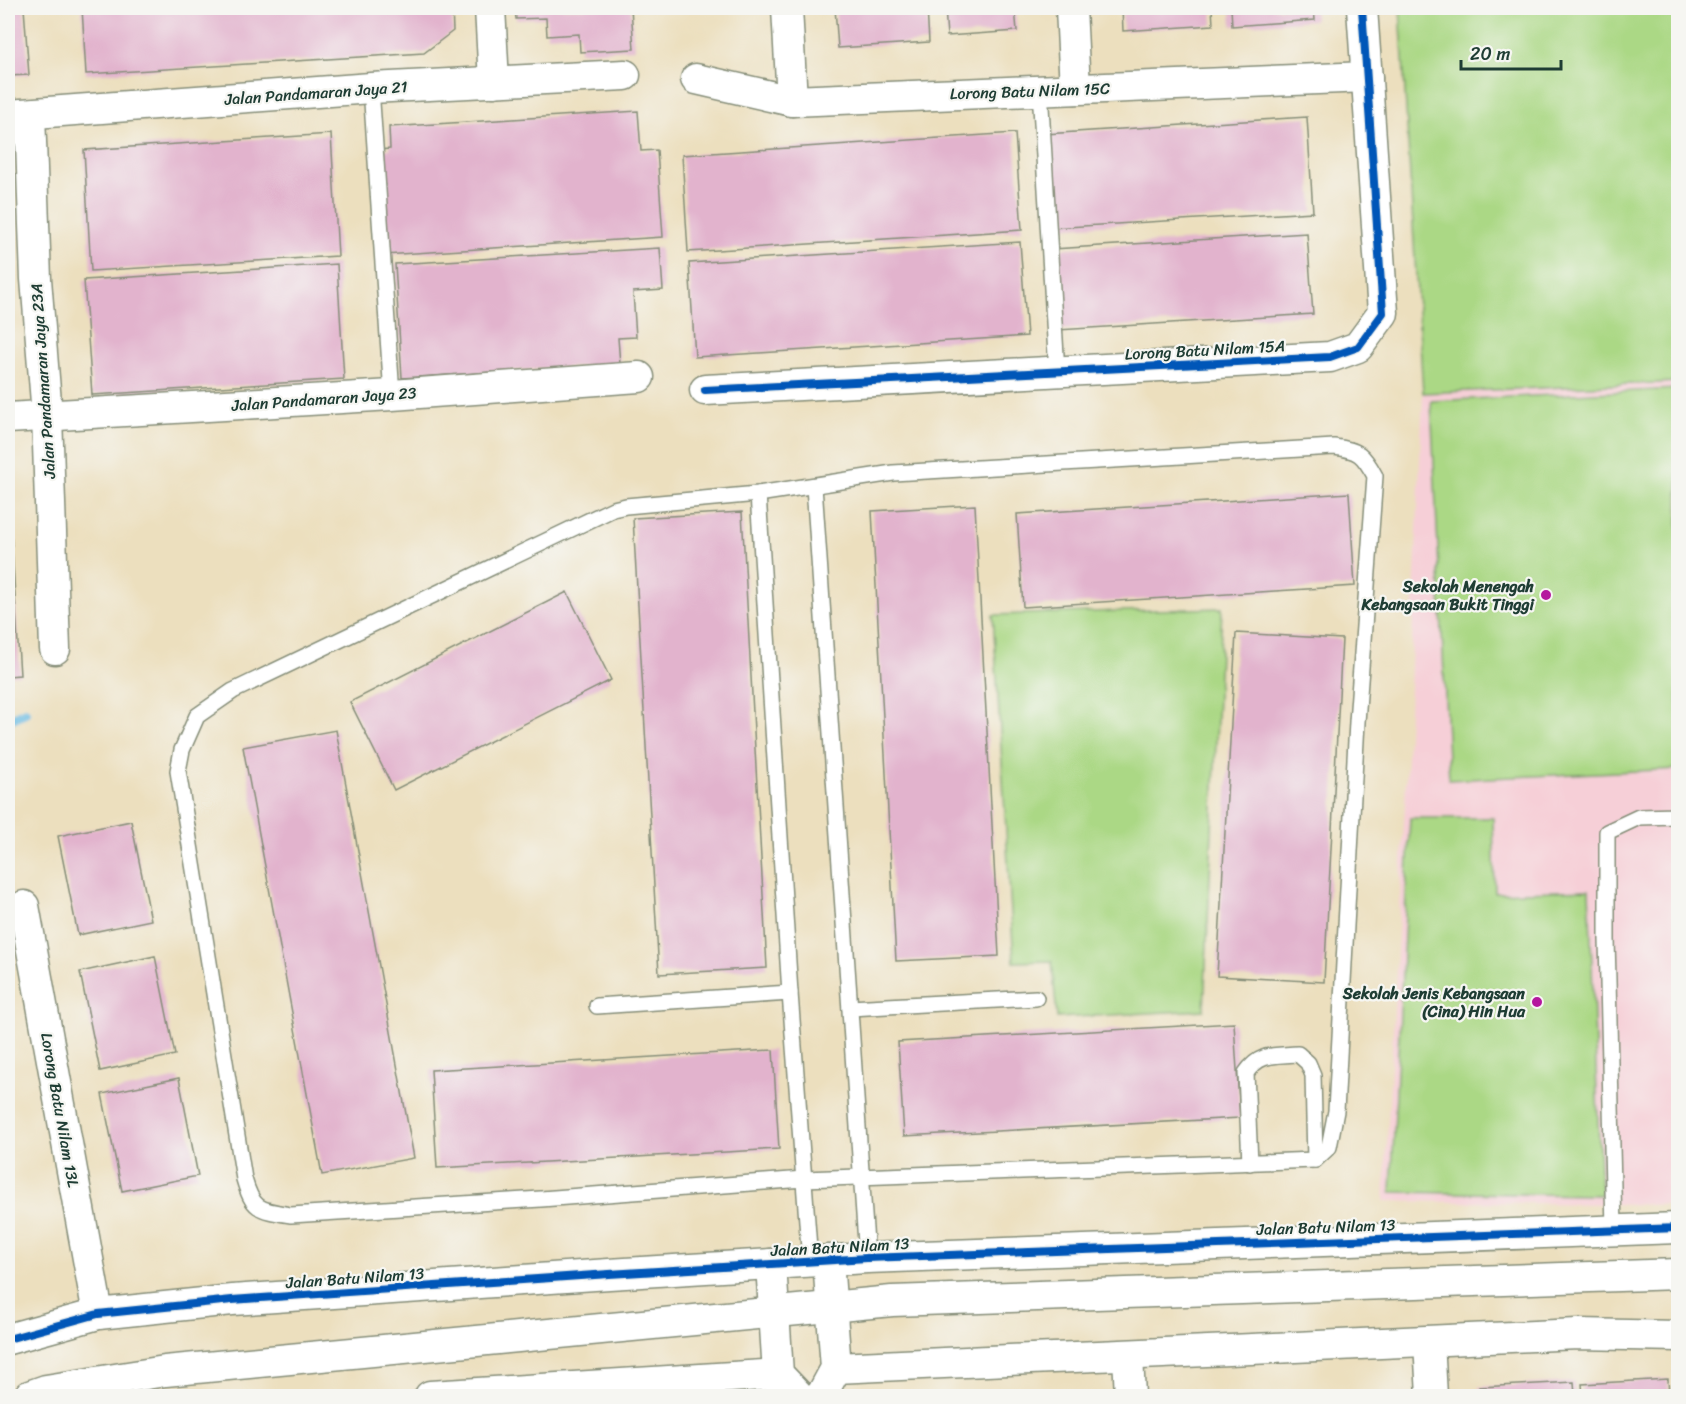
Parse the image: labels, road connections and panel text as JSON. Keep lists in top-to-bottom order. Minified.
{"streets":{"street":["Lorong Batu Nilam 15C","Jalan Pandamaran Jaya 21","Lorong Batu Nilam 15A","Jalan Pandamaran Jaya 23A","Jalan Pandamaran Jaya 23","Lorong Batu Nilam 13L","Jalan Batu Nilam 13"]},"crossings":[["Lorong Batu Nilam 15C","Lorong Batu Nilam 15A"],["Jalan Pandamaran Jaya 21","Jalan Pandamaran Jaya 23A"],["Jalan Pandamaran Jaya 23A","Jalan Pandamaran Jaya 23"],["Lorong Batu Nilam 13L","Jalan Batu Nilam 13"]],"places":["Sekolah Menengah Kebangsaan Bukit Tinggi","Sekolah Jenis Kebangsaan (Cina) Hin Hua"],"scale_bar":"20 m"}
